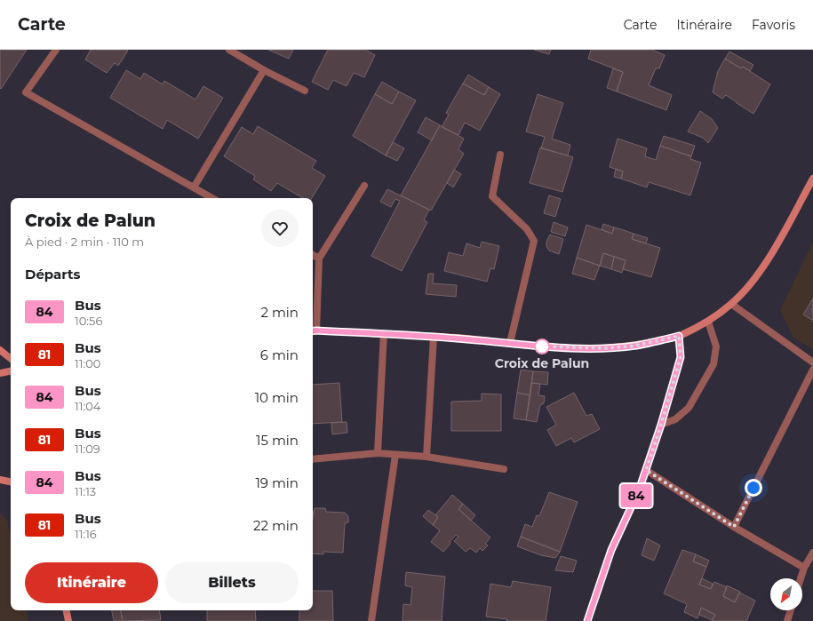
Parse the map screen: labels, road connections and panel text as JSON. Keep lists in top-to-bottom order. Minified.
{"places":["Croix de Palun"],"lines":["bus line 84"],"north":"bottom left","page":{"header":"Carte","nav":["Carte","Itinéraire","Favoris"],"on_map":"84","heading":[["Croix de Palun","À pied · 2 min · 110 m"],"Départs"],"list":[{"mark":"84","name":"Bus","note":"10:56","value":"2 min"},{"mark":"81","name":"Bus","note":"11:00","value":"6 min"},{"mark":"84","name":"Bus","note":"11:04","value":"10 min"},{"mark":"81","name":"Bus","note":"11:09","value":"15 min"},{"mark":"84","name":"Bus","note":"11:13","value":"19 min"},{"mark":"81","name":"Bus","note":"11:16","value":"22 min"}],"buttons":["Itinéraire","Billets"]}}
